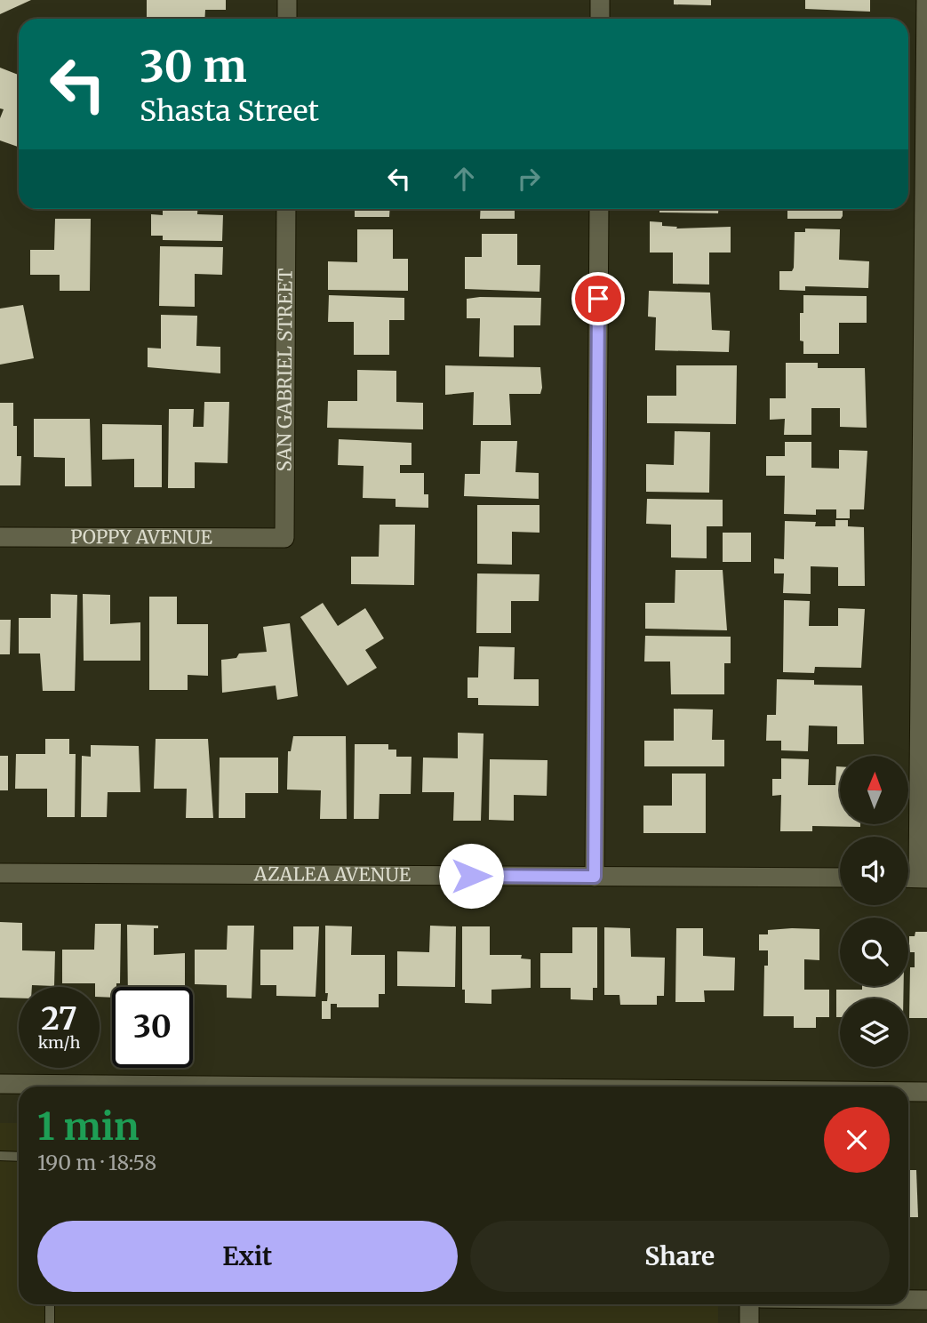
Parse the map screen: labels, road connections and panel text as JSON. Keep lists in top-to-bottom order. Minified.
{"streets":{"street":["SAN GABRIEL STREET","POPPY AVENUE","AZALEA AVENUE"]},"crossings":[["SAN GABRIEL STREET","POPPY AVENUE"]],"north":"top","page":{"turn":["30 m","Shasta Street"],"speed":"27 km/h","limit":"30","heading":["1 min","190 m · 18:58"],"buttons":["Exit","Share"]}}
